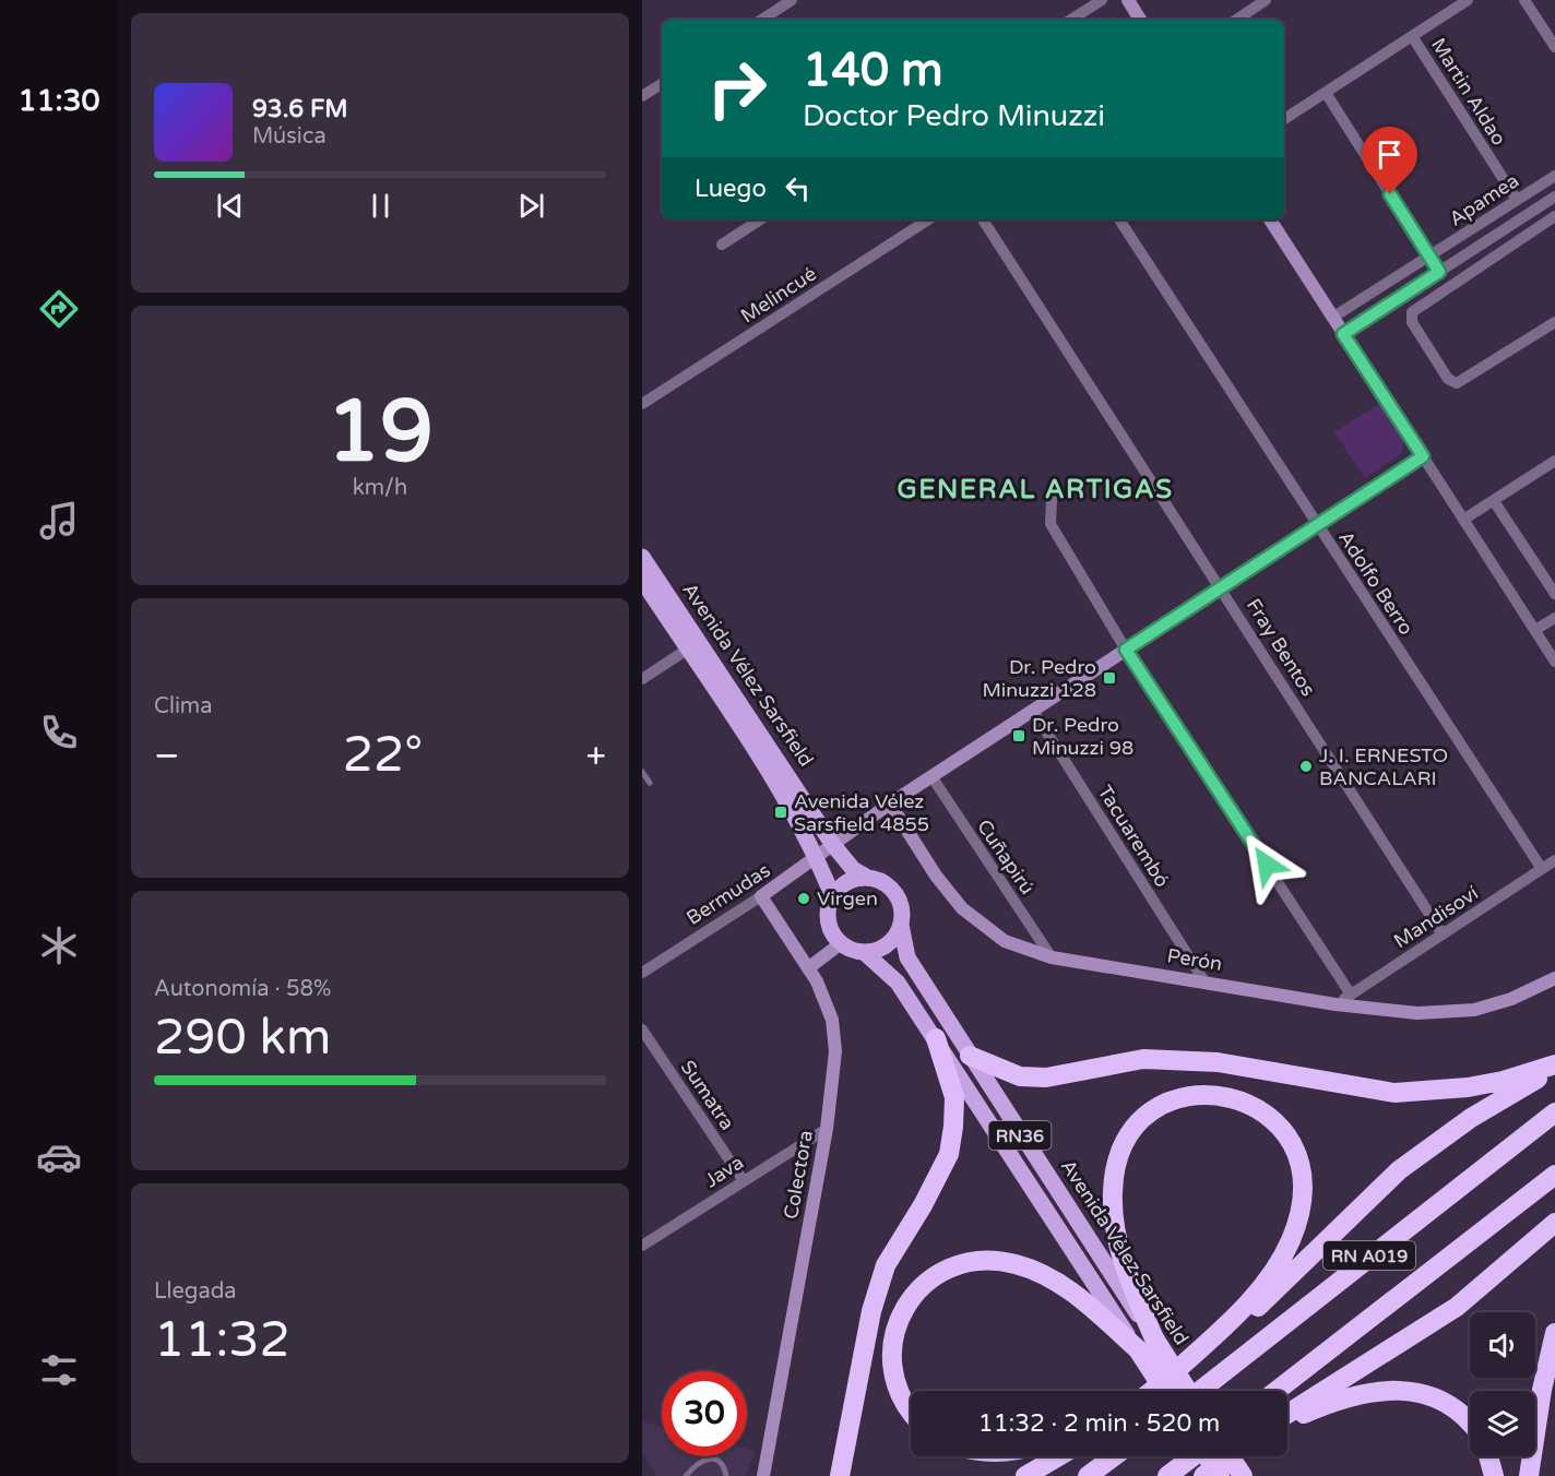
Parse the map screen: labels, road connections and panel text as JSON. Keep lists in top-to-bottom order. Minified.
{"streets":{"highway":["Avenida Vélez Sarsfield","RN36","RN A019"],"main road":["Bermudas","Perón","Colectora"],"street":["Martin Aldao","Apamea","Melincué","Adolfo Berro","Fray Bentos","Tacuarembó","Cuñapirú","Mandisoví","Sumatra","Java"]},"crossings":[["Martin Aldao","Apamea"],["Adolfo Berro","Bermudas"],["Adolfo Berro","Mandisoví"],["Fray Bentos","Bermudas"],["Fray Bentos","Mandisoví"],["Avenida Vélez Sarsfield","Bermudas"],["Avenida Vélez Sarsfield","RN36"],["Tacuarembó","Bermudas"],["Tacuarembó","Perón"],["Cuñapirú","Bermudas"],["Cuñapirú","Perón"],["Bermudas","Perón"],["Bermudas","Colectora"],["Mandisoví","Perón"],["Sumatra","Java"],["Java","Colectora"]],"districts":["GENERAL ARTIGAS"],"places":{"transit":["Dr. Pedro Minuzzi 128","Dr. Pedro Minuzzi 98","Avenida Vélez Sarsfield 4855"],"other":["J. I. ERNESTO BANCALARI","Virgen"]},"page":{"tabs":"11:30","turn":["140 m","Doctor Pedro Minuzzi"],"song":["93.6 FM","Música"],"then":"Luego","tile":[["19","km/h"],"Clima",["Autonomía · 58%","290 km"],["Llegada","11:32"]],"heat":["−","22°","+"],"limit":"30","trip":"11:32 · 2 min · 520 m"}}
